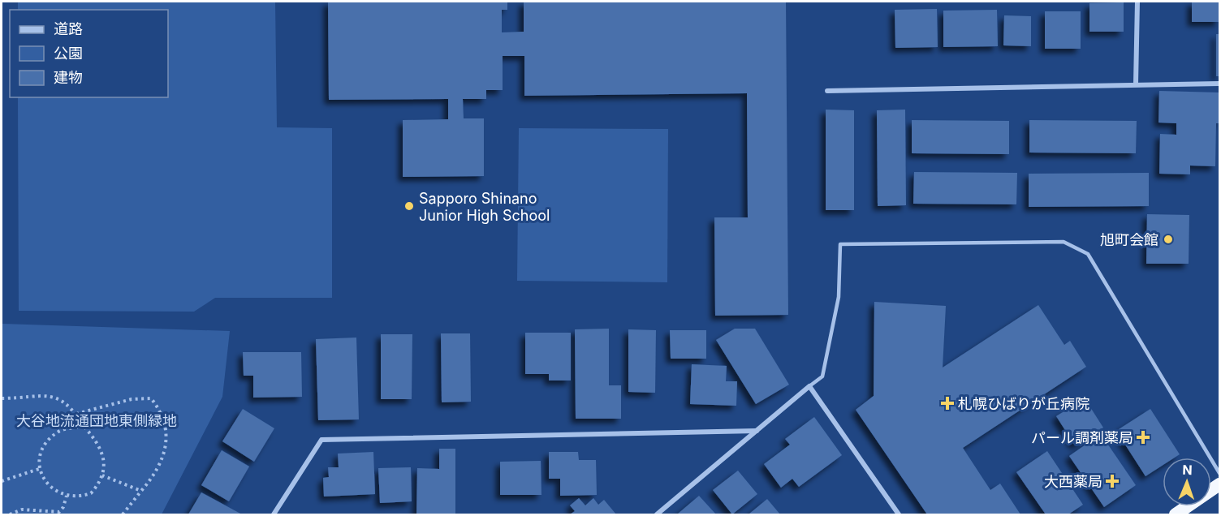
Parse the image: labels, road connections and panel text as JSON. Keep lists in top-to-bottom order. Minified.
{"parks":["大谷地流通団地東側緑地"],"places":{"other":["Sapporo Shinano Junior High School","旭町会館"],"health":["札幌ひばりが丘病院","パール調剤薬局","大西薬局"]},"legend":["道路","公園","建物"],"north":"top"}
